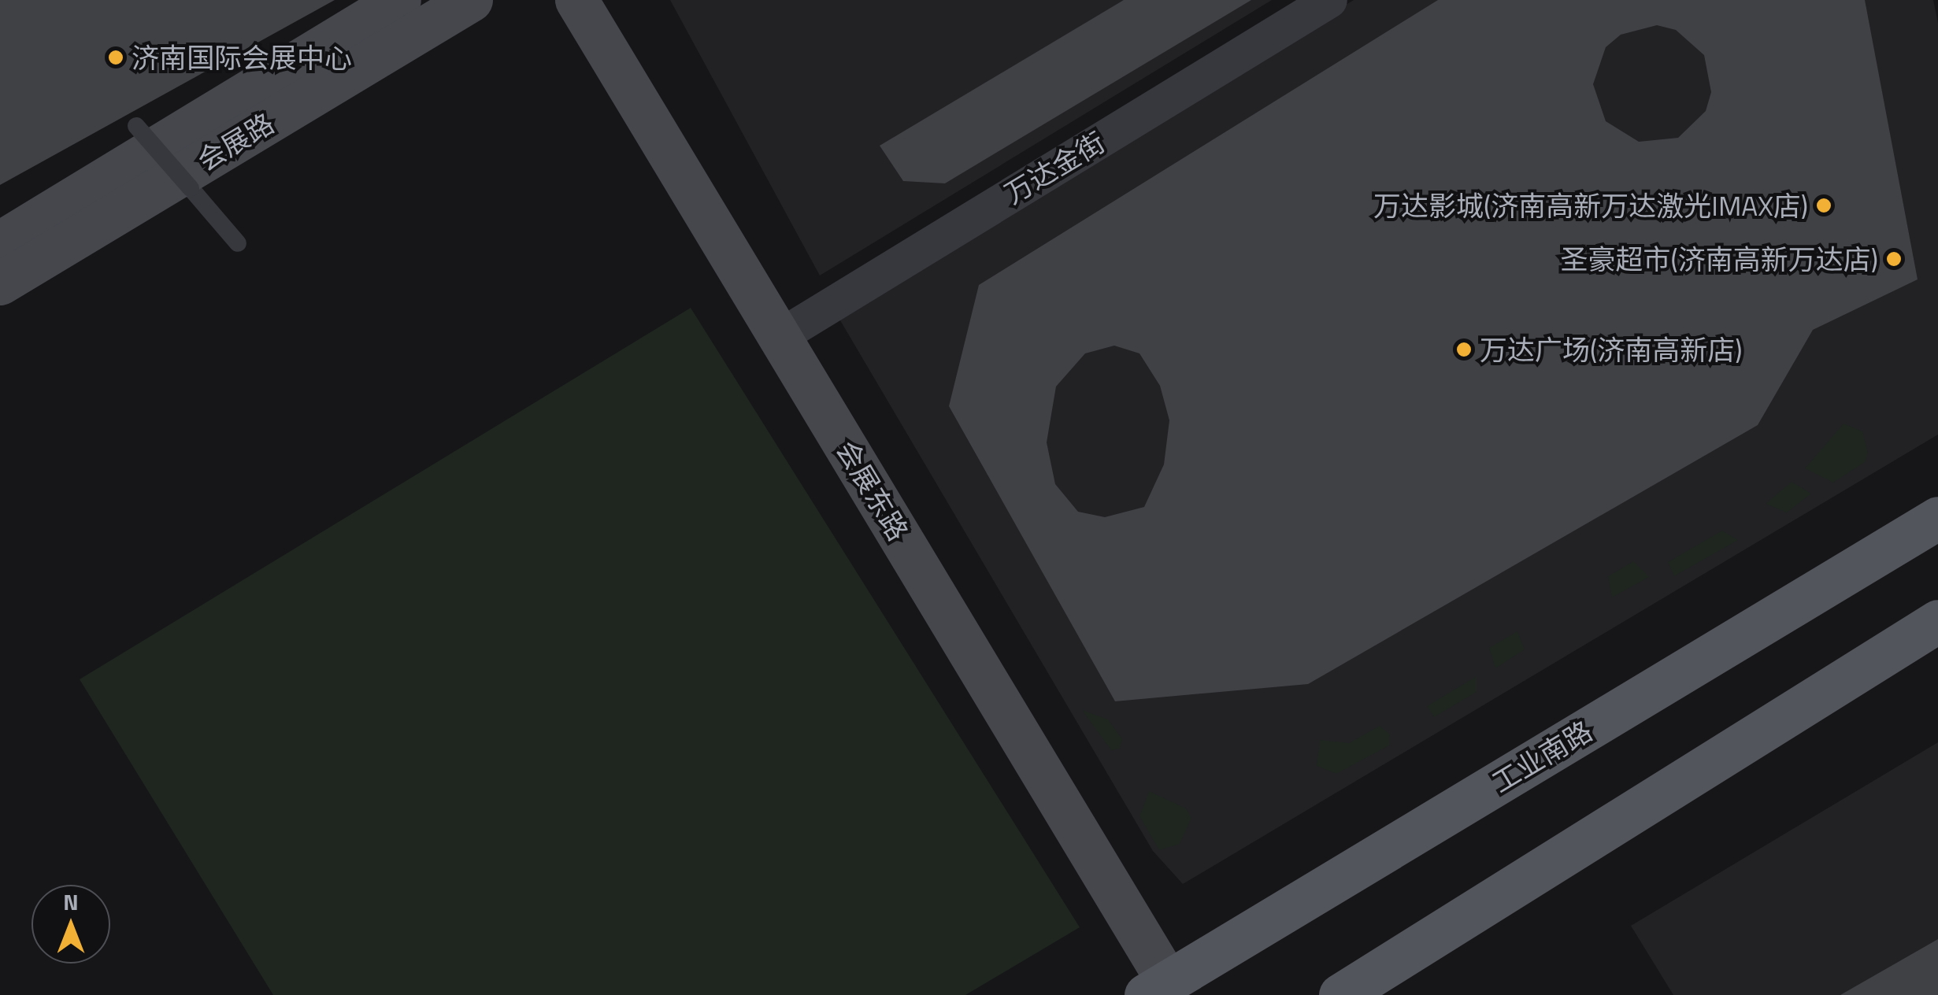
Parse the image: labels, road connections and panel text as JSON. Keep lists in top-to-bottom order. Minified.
{"streets":{"main road":["工业南路"],"street":["会展路","万达金街","会展东路"]},"crossings":[["万达金街","会展东路"],["会展东路","工业南路"]],"places":["济南国际会展中心","万达影城(济南高新万达激光IMAX店)","圣豪超市(济南高新万达店)","万达广场(济南高新店)"],"north":"top"}
